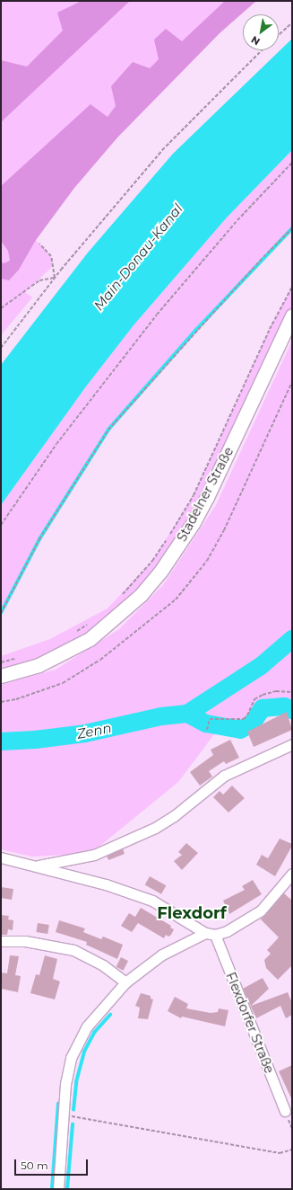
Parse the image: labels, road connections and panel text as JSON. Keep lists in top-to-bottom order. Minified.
{"streets":{"main road":["Stadelner Straße"],"street":["Flexdorfer Straße"]},"districts":["Flexdorf"],"water":["Main-Donau-Kanal","Zenn"],"scale_bar":"50 m","north":"bottom left"}
